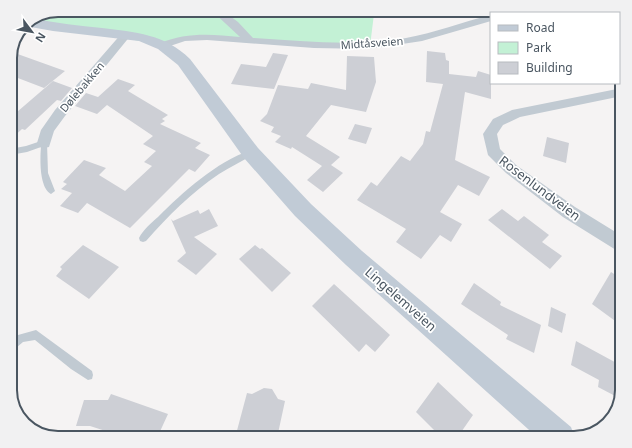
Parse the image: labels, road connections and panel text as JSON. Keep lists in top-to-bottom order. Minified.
{"streets":{"main road":["Lingelemveien"],"street":["Midtåsveien","Dølebakken","Rosenlundveien"]},"crossings":[["Midtåsveien","Lingelemveien"]],"legend":["Road","Park","Building"],"north":"bottom right"}
